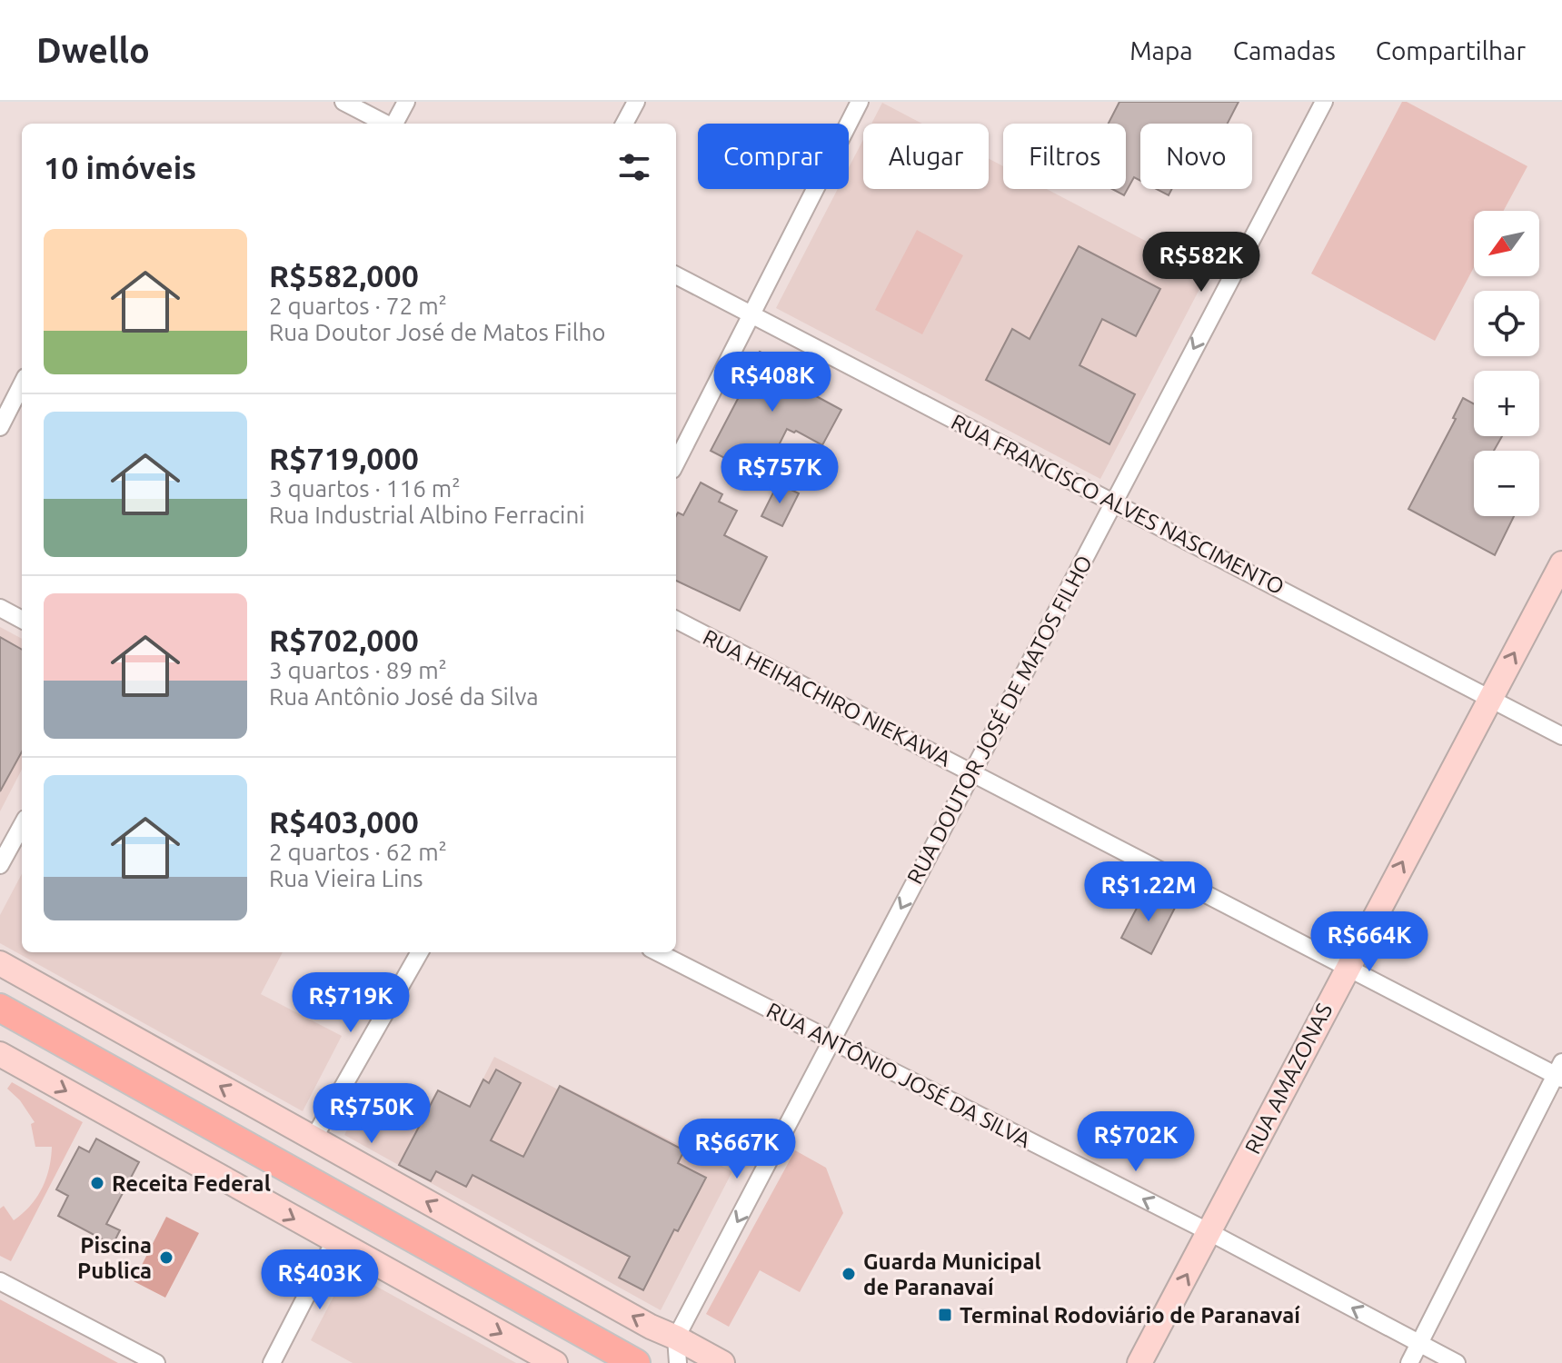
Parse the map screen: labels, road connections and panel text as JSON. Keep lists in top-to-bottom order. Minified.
{"streets":{"street":["RUA FRANCISCO ALVES NASCIMENTO","RUA HEIHACHIRO NIEKAWA","RUA DOUTOR JOSÉ DE MATOS FILHO","RUA ANTÔNIO JOSÉ DA SILVA","RUA AMAZONAS"]},"crossings":[["RUA FRANCISCO ALVES NASCIMENTO","RUA DOUTOR JOSÉ DE MATOS FILHO"],["RUA FRANCISCO ALVES NASCIMENTO","RUA AMAZONAS"],["RUA HEIHACHIRO NIEKAWA","RUA DOUTOR JOSÉ DE MATOS FILHO"],["RUA HEIHACHIRO NIEKAWA","RUA AMAZONAS"],["RUA DOUTOR JOSÉ DE MATOS FILHO","RUA ANTÔNIO JOSÉ DA SILVA"],["RUA ANTÔNIO JOSÉ DA SILVA","RUA AMAZONAS"]],"one_way":["RUA DOUTOR JOSÉ DE MATOS FILHO","RUA ANTÔNIO JOSÉ DA SILVA","RUA AMAZONAS"],"places":{"other":["Receita Federal","Piscina Publica","Guarda Municipal de Paranavaí"],"transit":["Terminal Rodoviário de Paranavaí"]},"north":"bottom left","page":{"header":"Dwello","nav":["Mapa","Camadas","Compartilhar"],"chip":["Comprar","Alugar","Filtros","Novo"],"heading":"10 imóveis","map_buttons":["+","−"],"list":[{"name":"R$582,000","note":"2 quartos · 72 m² · Rua Doutor José de Matos Filho"},{"name":"R$719,000","note":"3 quartos · 116 m² · Rua Industrial Albino Ferracini"},{"name":"R$702,000","note":"3 quartos · 89 m² · Rua Antônio José da Silva"},{"name":"R$403,000","note":"2 quartos · 62 m² · Rua Vieira Lins"}],"price":["R$582K","R$408K","R$757K","R$1.22M","R$664K","R$719K","R$750K","R$702K","R$667K","R$403K"]}}
